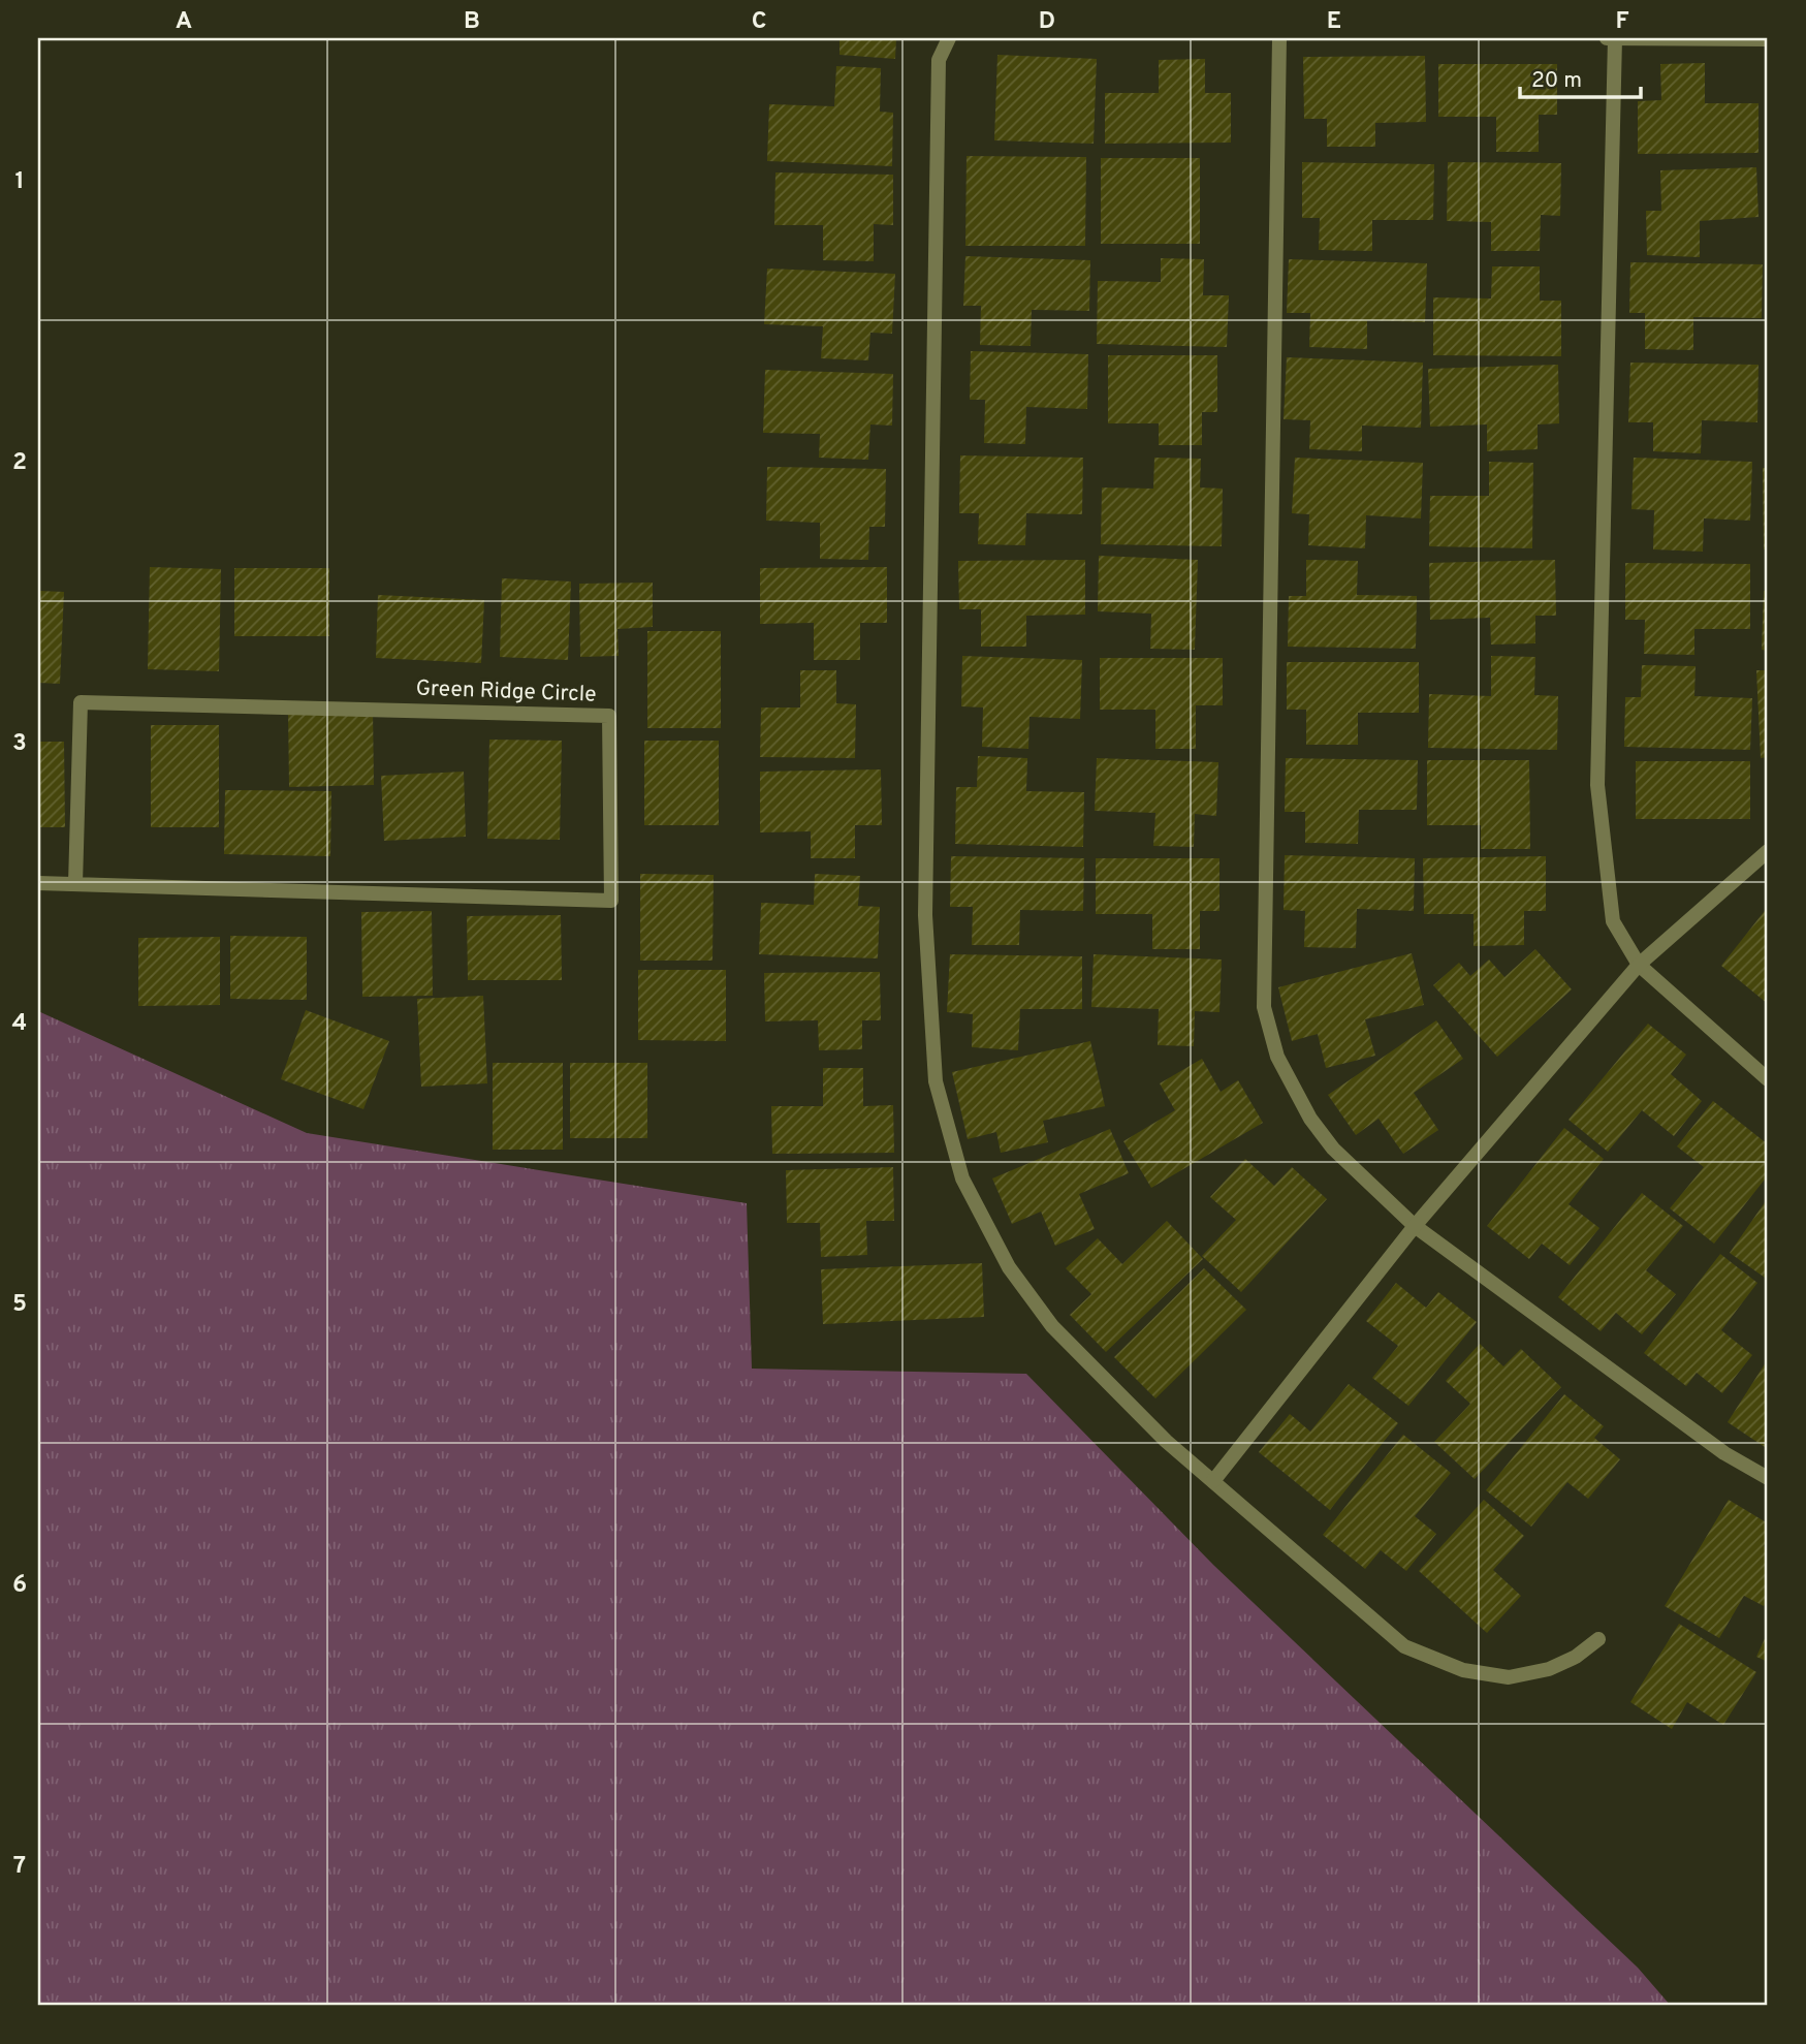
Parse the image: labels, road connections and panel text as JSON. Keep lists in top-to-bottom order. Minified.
{"streets":{"street":["Green Ridge Circle"]},"scale_bar":"20 m","grid":{"columns":["A","B","C","D","E","F"],"rows":["1","2","3","4","5","6","7"]}}
